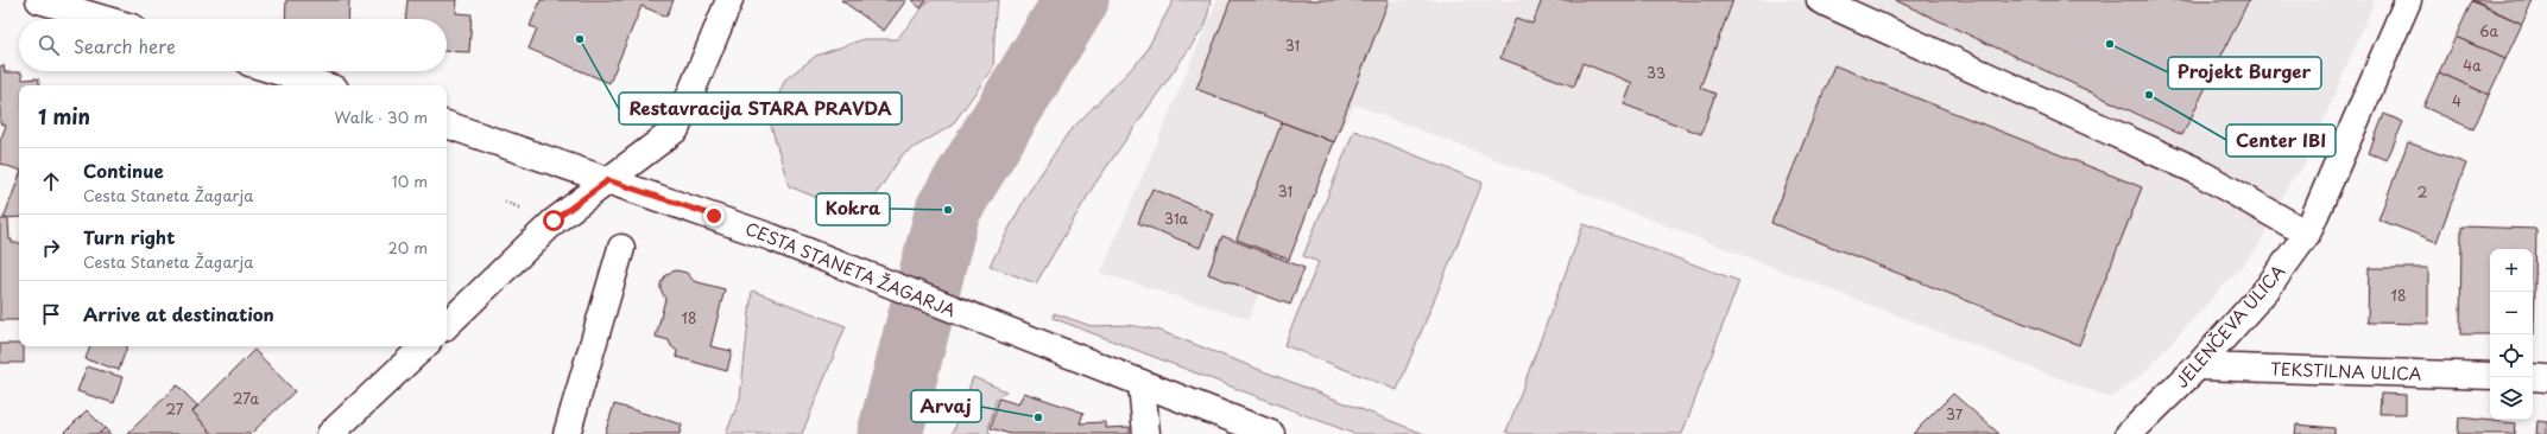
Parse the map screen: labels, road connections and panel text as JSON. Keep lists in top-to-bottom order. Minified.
{"streets":{"street":["CESTA STANETA ŽAGARJA","JELENČEVA ULICA","TEKSTILNA ULICA"]},"crossings":[["JELENČEVA ULICA","TEKSTILNA ULICA"]],"places":["Restavracija STARA PRAVDA","Projekt Burger","Center IBI","Kokra","Arvaj"],"house_numbers":["6a","31","4a","33","4","31","2","31a","18","18","27a","27","37"],"page":{"search":"Search here","heading":["1 min","Walk · 30 m"],"list":[["Continue","Cesta Staneta Žagarja","10 m"],["Turn right","Cesta Staneta Žagarja","20 m"],"Arrive at destination"],"map_buttons":["+","−"]}}
